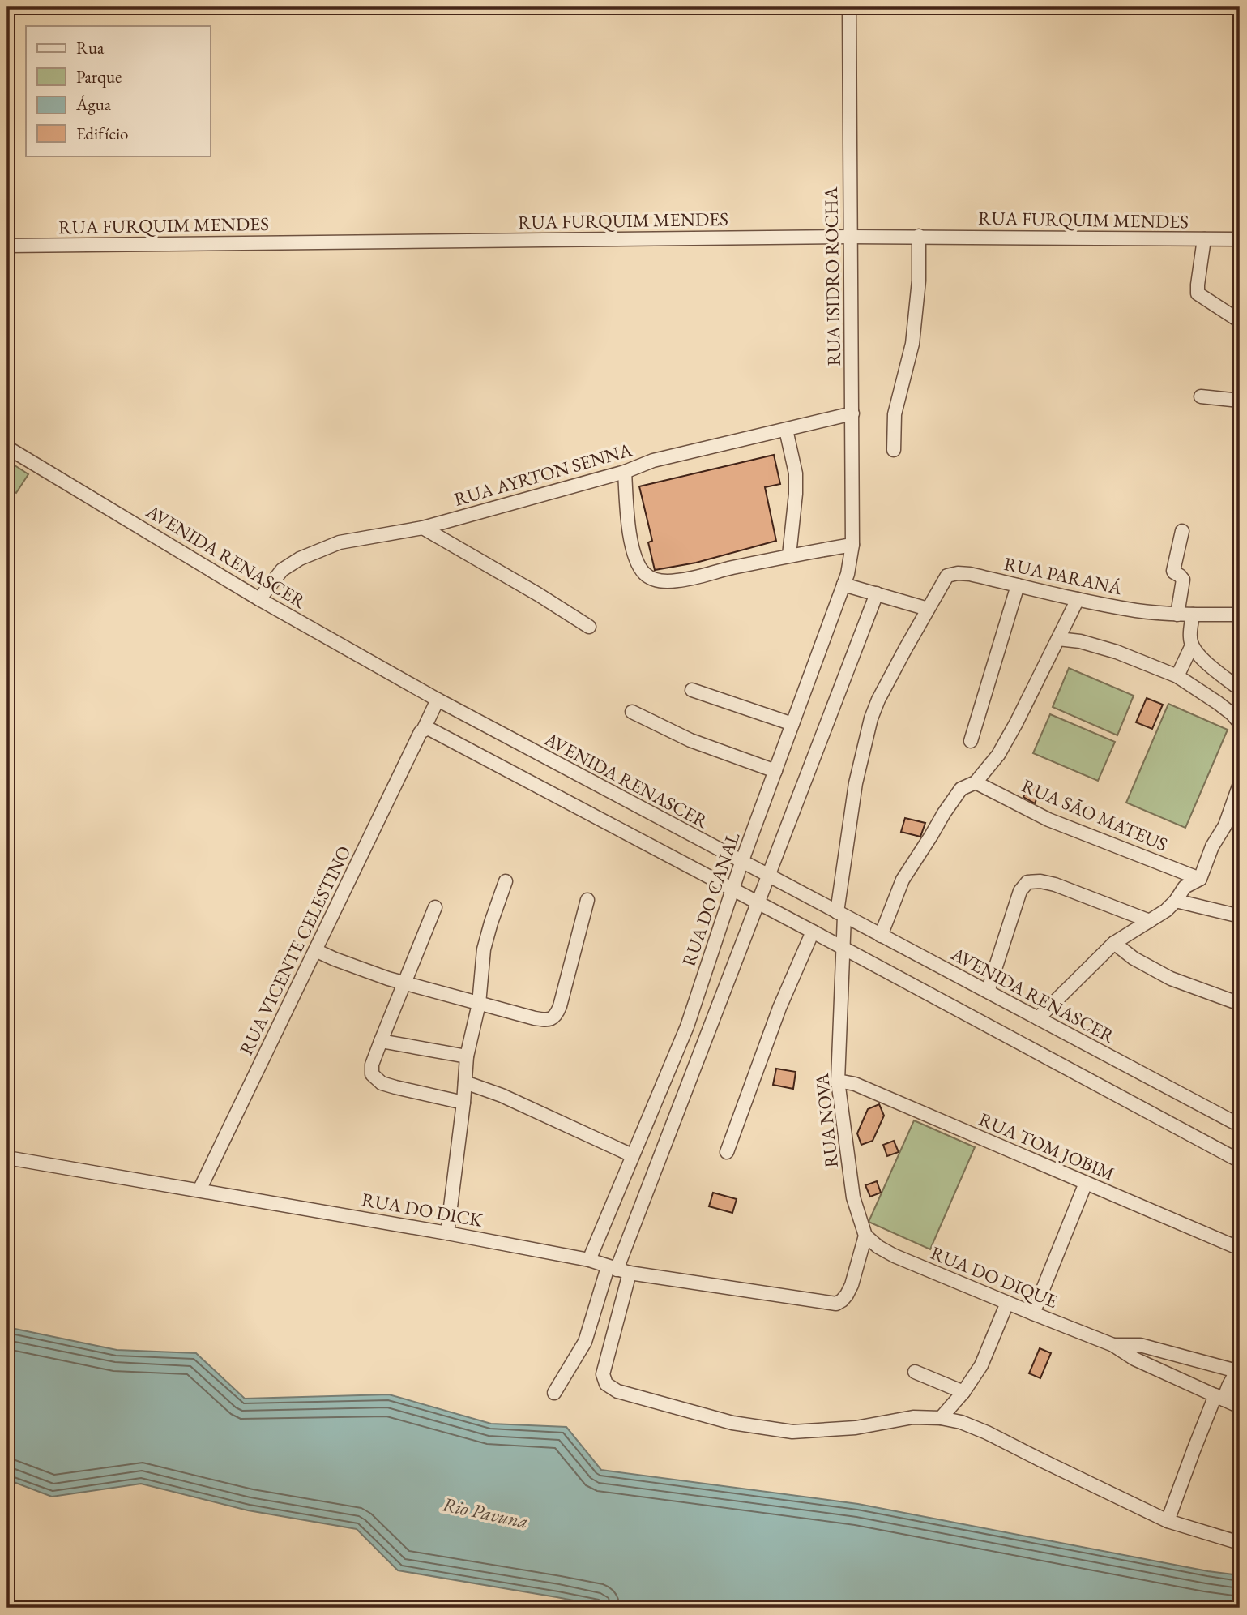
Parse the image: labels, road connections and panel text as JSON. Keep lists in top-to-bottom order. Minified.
{"streets":{"street":["RUA FURQUIM MENDES","RUA ISIDRO ROCHA","RUA AYRTON SENNA","AVENIDA RENASCER","RUA PARANÁ","RUA SÃO MATEUS","RUA DO CANAL","RUA VICENTE CELESTINO","RUA NOVA","RUA TOM JOBIM","RUA DO DICK","RUA DO DIQUE"]},"crossings":[["RUA FURQUIM MENDES","RUA ISIDRO ROCHA"],["RUA ISIDRO ROCHA","RUA AYRTON SENNA"],["RUA ISIDRO ROCHA","RUA DO CANAL"],["RUA AYRTON SENNA","AVENIDA RENASCER"],["AVENIDA RENASCER","RUA DO CANAL"],["AVENIDA RENASCER","RUA VICENTE CELESTINO"],["AVENIDA RENASCER","RUA NOVA"],["RUA PARANÁ","RUA NOVA"],["RUA DO CANAL","RUA DO DICK"],["RUA VICENTE CELESTINO","RUA DO DICK"],["RUA NOVA","RUA TOM JOBIM"],["RUA NOVA","RUA DO DICK"],["RUA NOVA","RUA DO DIQUE"],["RUA DO DICK","RUA DO DIQUE"]],"water":["Rio Pavuna"],"legend":["Rua","Parque","Água","Edifício"]}
